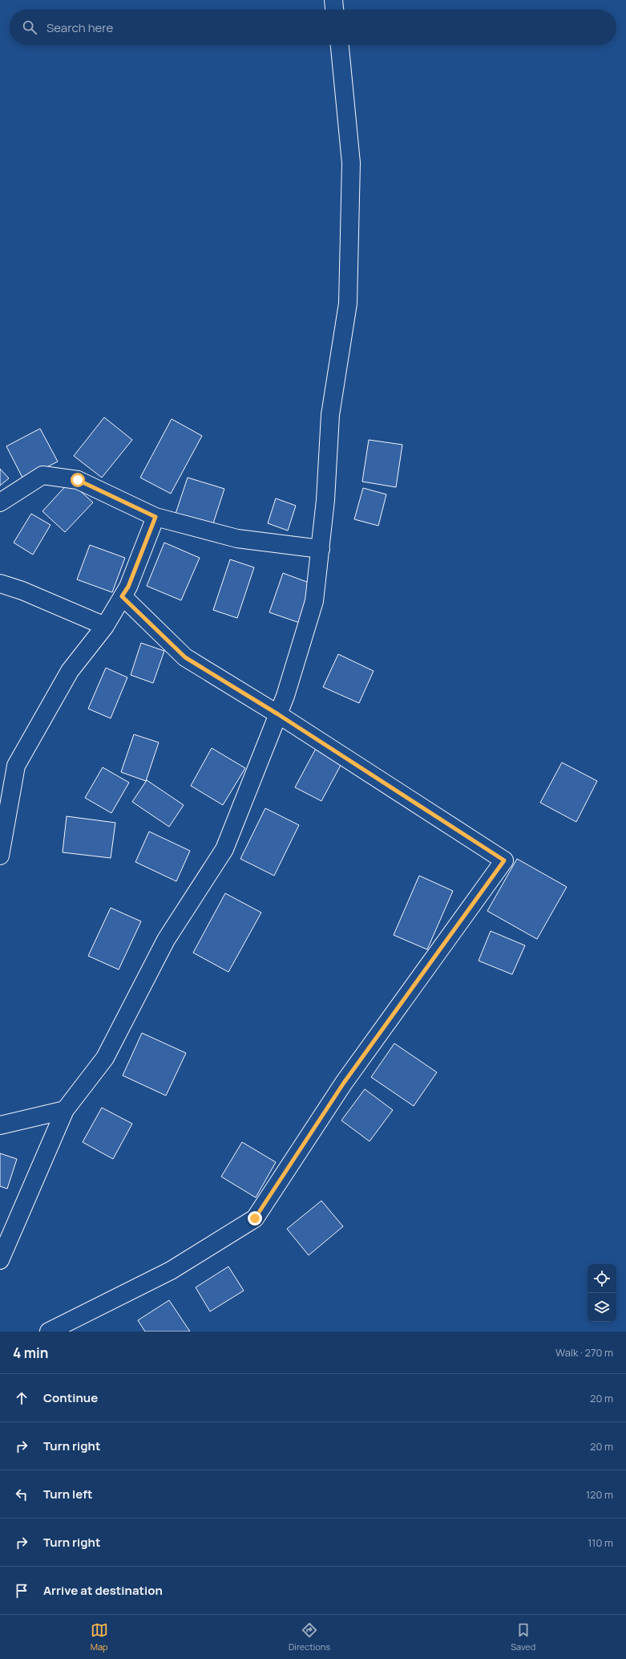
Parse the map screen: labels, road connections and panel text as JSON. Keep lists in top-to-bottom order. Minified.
{"page":{"search":"Search here","heading":["4 min","Walk · 270 m"],"list":[["Continue","20 m"],["Turn right","20 m"],["Turn left","120 m"],["Turn right","110 m"],"Arrive at destination"],"nav":["Map","Directions","Saved"]}}
